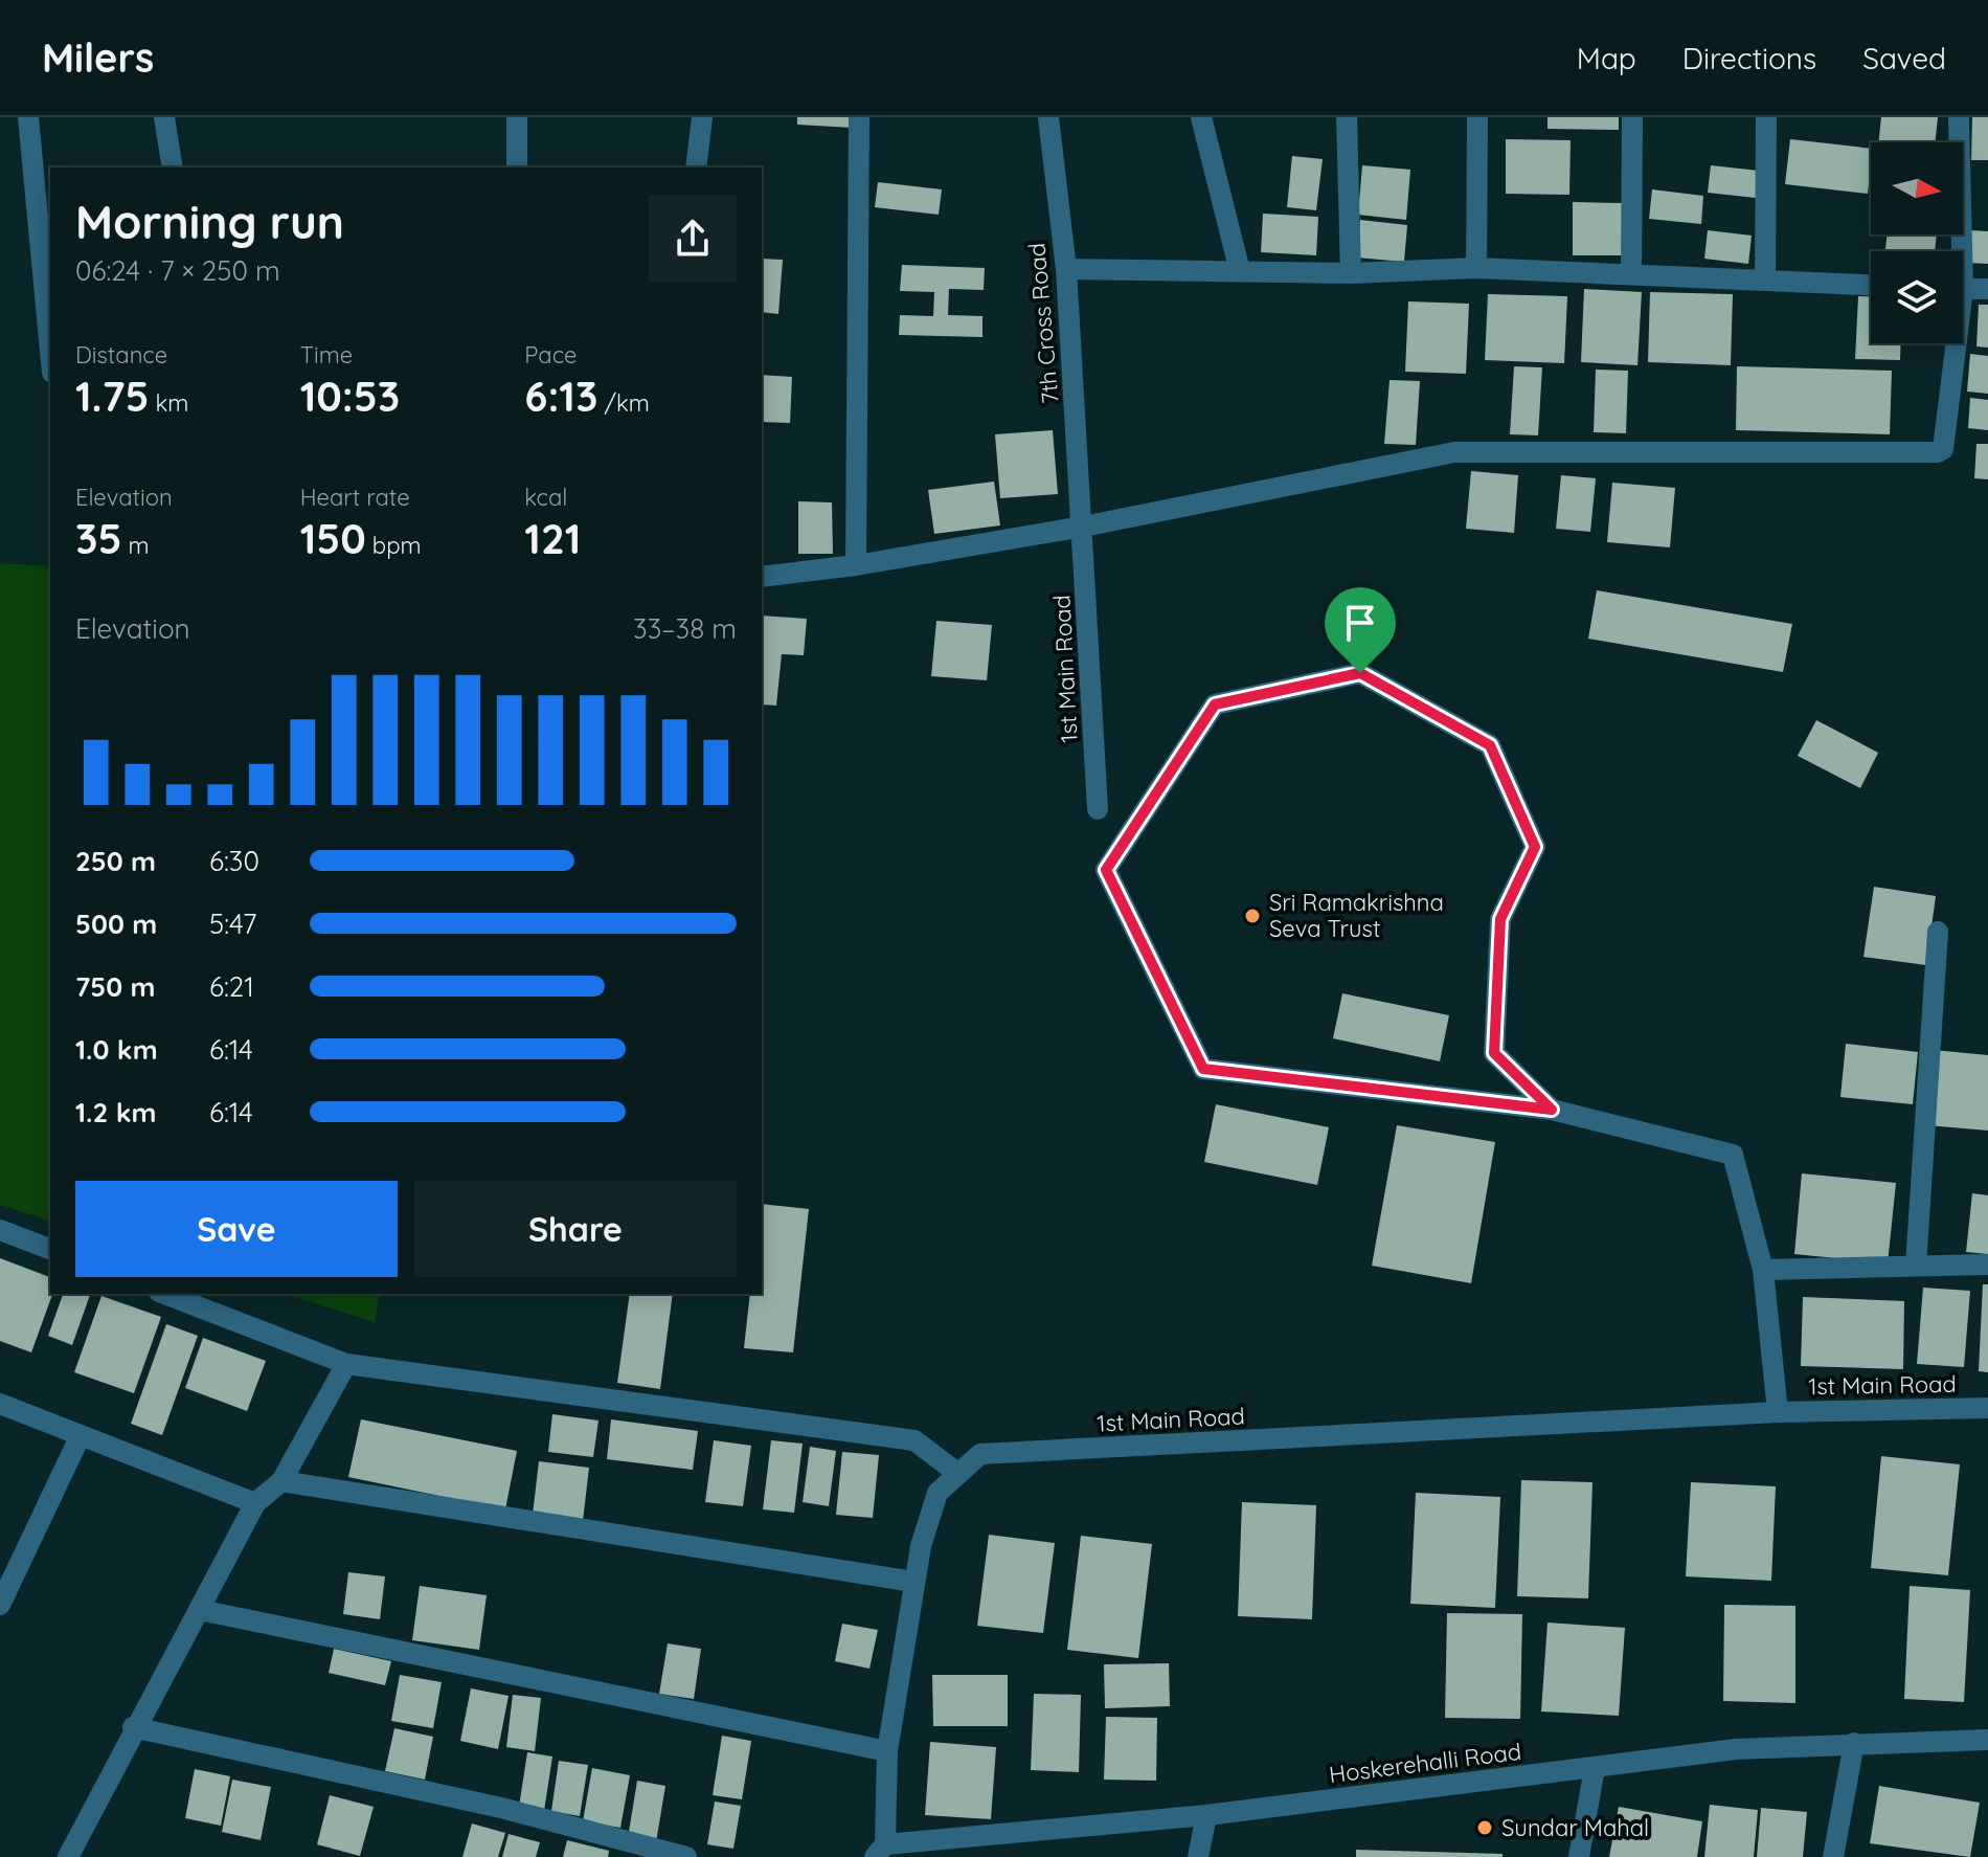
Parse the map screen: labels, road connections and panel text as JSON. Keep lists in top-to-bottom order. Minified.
{"streets":{"street":["7th Cross Road","1st Main Road","Hoskerehalli Road"]},"crossings":[["7th Cross Road","1st Main Road"],["1st Main Road","Hoskerehalli Road"]],"places":["Sri Ramakrishna Seva Trust","Sundar Mahal"],"north":"right","page":{"header":"Milers","nav":["Map","Directions","Saved"],"heading":["Morning run","06:24 · 7 × 250 m"],"stats":[["Distance","1.75 km"],["Time","10:53"],["Pace","6:13 /km"],["Elevation","35 m"],["Heart rate","150 bpm"],["kcal","121"]],"chart":["Elevation","33–38 m"],"list":[{"name":"250 m","note":"6:30"},{"name":"500 m","note":"5:47"},{"name":"750 m","note":"6:21"},{"name":"1.0 km","note":"6:14"},{"name":"1.2 km","note":"6:14"}],"buttons":["Save","Share"]}}
